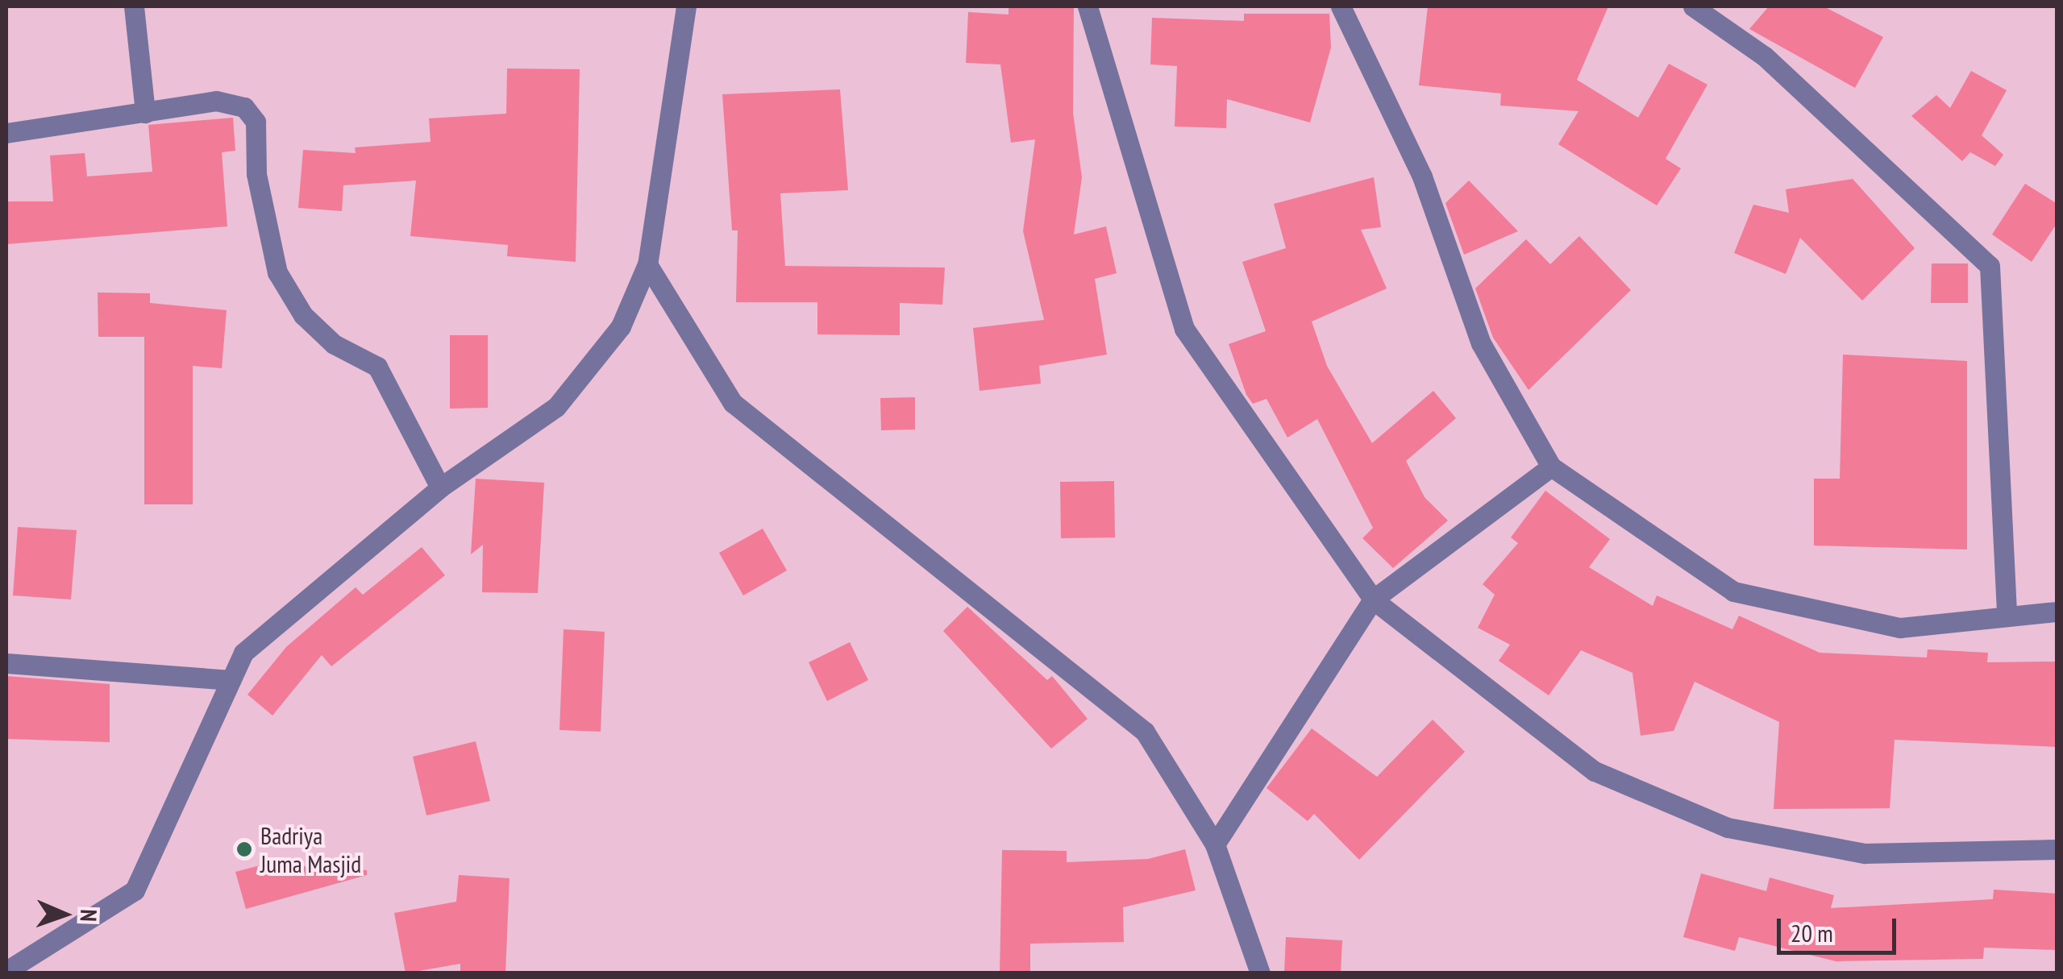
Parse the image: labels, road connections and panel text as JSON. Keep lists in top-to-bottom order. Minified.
{"places":["Badriya Juma Masjid"],"scale_bar":"20 m","north":"right"}
